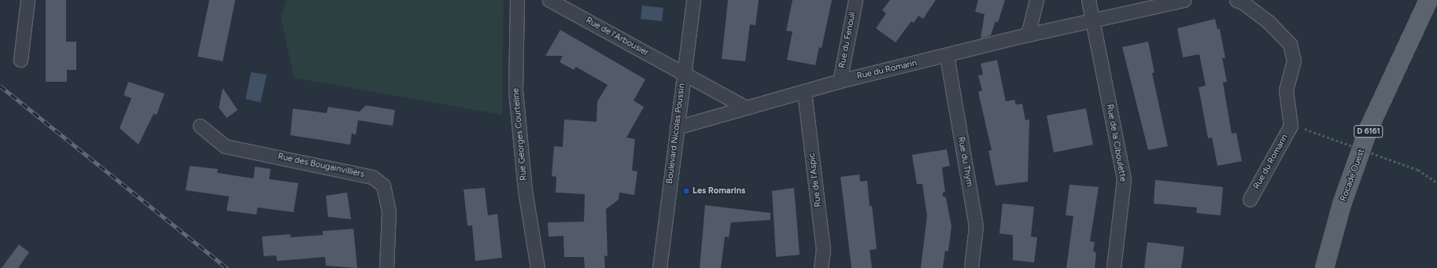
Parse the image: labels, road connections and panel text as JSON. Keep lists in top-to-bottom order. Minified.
{"streets":{"main road":["D 6161","Rocade Ouest"],"street":["Rue de l'Arbousier","Rue du Fenouil","Rue du Romarin","Boulevard Nicolas Poussin","Rue Georges Courteline","Rue de la Ciboulette","Rue du Thym","Rue des Bougainvilliers","Rue de l'Aspic"]},"crossings":[["Rue de l'Arbousier","Boulevard Nicolas Poussin"],["Rue du Fenouil","Rue du Romarin"],["Rue du Romarin","Boulevard Nicolas Poussin"],["Rue du Romarin","Rue de la Ciboulette"],["Rue du Romarin","Rue du Thym"],["Rue du Romarin","Rue de l'Aspic"]],"places":["Les Romarins"]}
